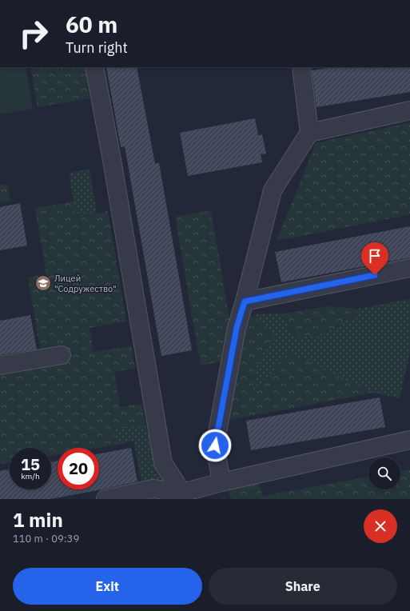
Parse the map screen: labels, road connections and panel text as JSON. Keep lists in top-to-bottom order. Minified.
{"places":{"school or university":["Лицей \"Содружество\""]},"page":{"turn":["60 m","Turn right"],"speed":"15 km/h","limit":"20","heading":["1 min","110 m · 09:39"],"buttons":["Exit","Share"]}}
